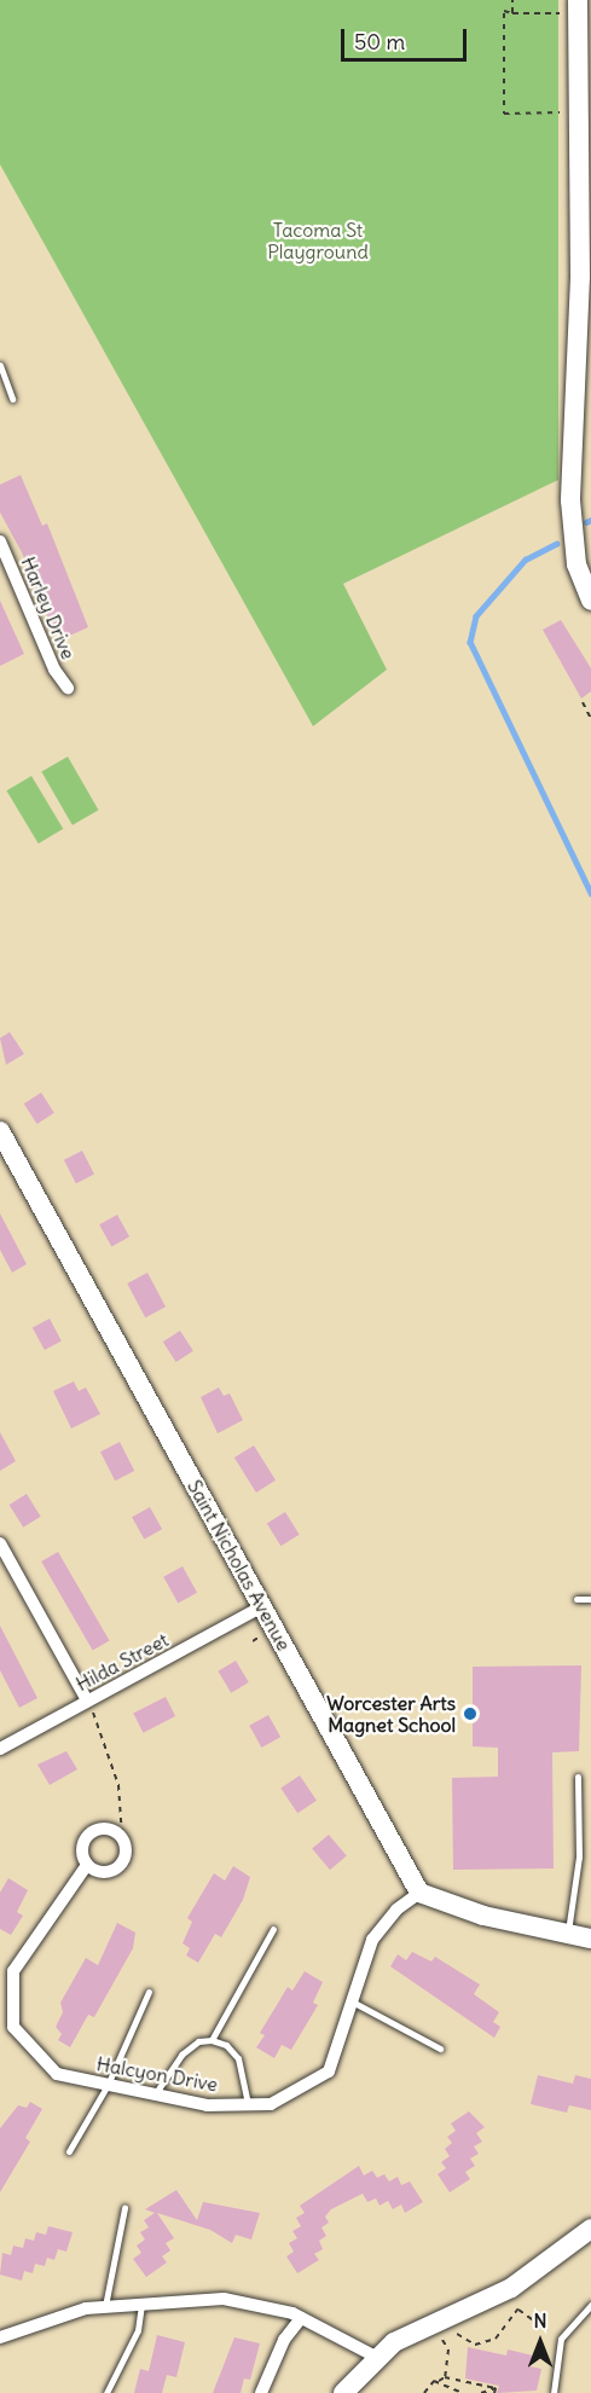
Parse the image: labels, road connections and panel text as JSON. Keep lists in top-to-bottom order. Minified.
{"streets":{"street":["Harley Drive","Saint Nicholas Avenue","Hilda Street","Halcyon Drive"]},"crossings":[["Saint Nicholas Avenue","Hilda Street"],["Saint Nicholas Avenue","Halcyon Drive"]],"parks":["Tacoma St Playground"],"places":["Worcester Arts Magnet School"],"scale_bar":"50 m","north":"top"}
